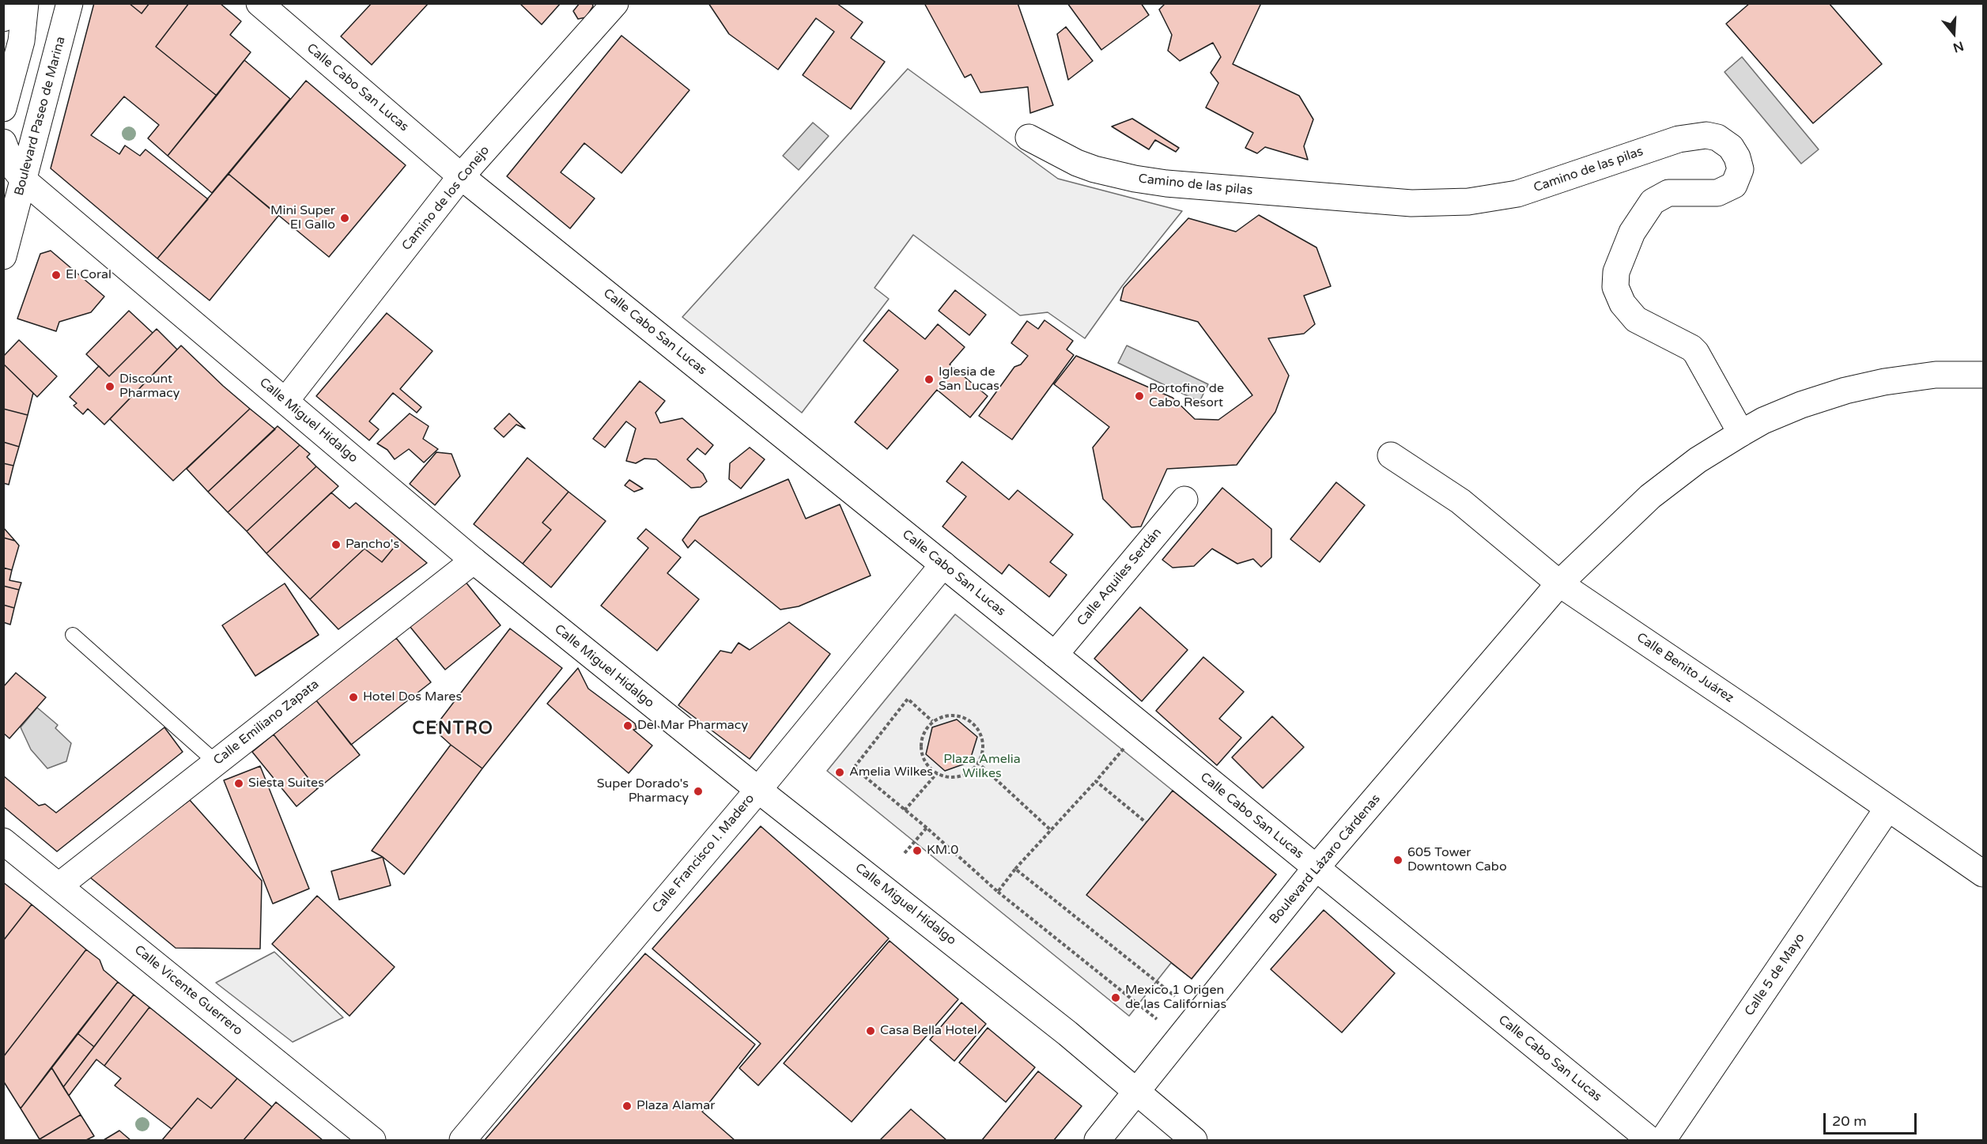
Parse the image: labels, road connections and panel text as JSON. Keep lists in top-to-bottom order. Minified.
{"streets":{"street":["Calle Cabo San Lucas","Boulevard Paseo de Marina","Camino de las pilas","Camino de los Conejo","Calle Miguel Hidalgo","Calle Aquiles Serdán","Calle Benito Juárez","Calle Emiliano Zapata","Calle Francisco I. Madero","Boulevard Lázaro Cárdenas","Calle 5 de Mayo","Calle Vicente Guerrero"]},"crossings":[["Calle Cabo San Lucas","Camino de los Conejo"],["Calle Cabo San Lucas","Calle Aquiles Serdán"],["Calle Cabo San Lucas","Calle Francisco I. Madero"],["Calle Cabo San Lucas","Boulevard Lázaro Cárdenas"],["Boulevard Paseo de Marina","Calle Miguel Hidalgo"],["Camino de las pilas","Boulevard Lázaro Cárdenas"],["Camino de los Conejo","Calle Miguel Hidalgo"],["Calle Miguel Hidalgo","Calle Emiliano Zapata"],["Calle Miguel Hidalgo","Calle Francisco I. Madero"],["Calle Miguel Hidalgo","Boulevard Lázaro Cárdenas"],["Calle Benito Juárez","Boulevard Lázaro Cárdenas"],["Calle Benito Juárez","Calle 5 de Mayo"],["Calle Emiliano Zapata","Calle Vicente Guerrero"]],"districts":["CENTRO"],"parks":["Plaza Amelia Wilkes"],"places":["Mini Super El Gallo","El Coral","Iglesia de San Lucas","Discount Pharmacy","Portofino de Cabo Resort","Pancho's","Hotel Dos Mares","Del Mar Pharmacy","Amelia Wilkes","Siesta Suites","Super Dorado's Pharmacy","KM.0","605 Tower Downtown Cabo","Mexico 1 Origen de las Californias","Casa Bella Hotel","Plaza Alamar"],"scale_bar":"20 m","north":"bottom"}
